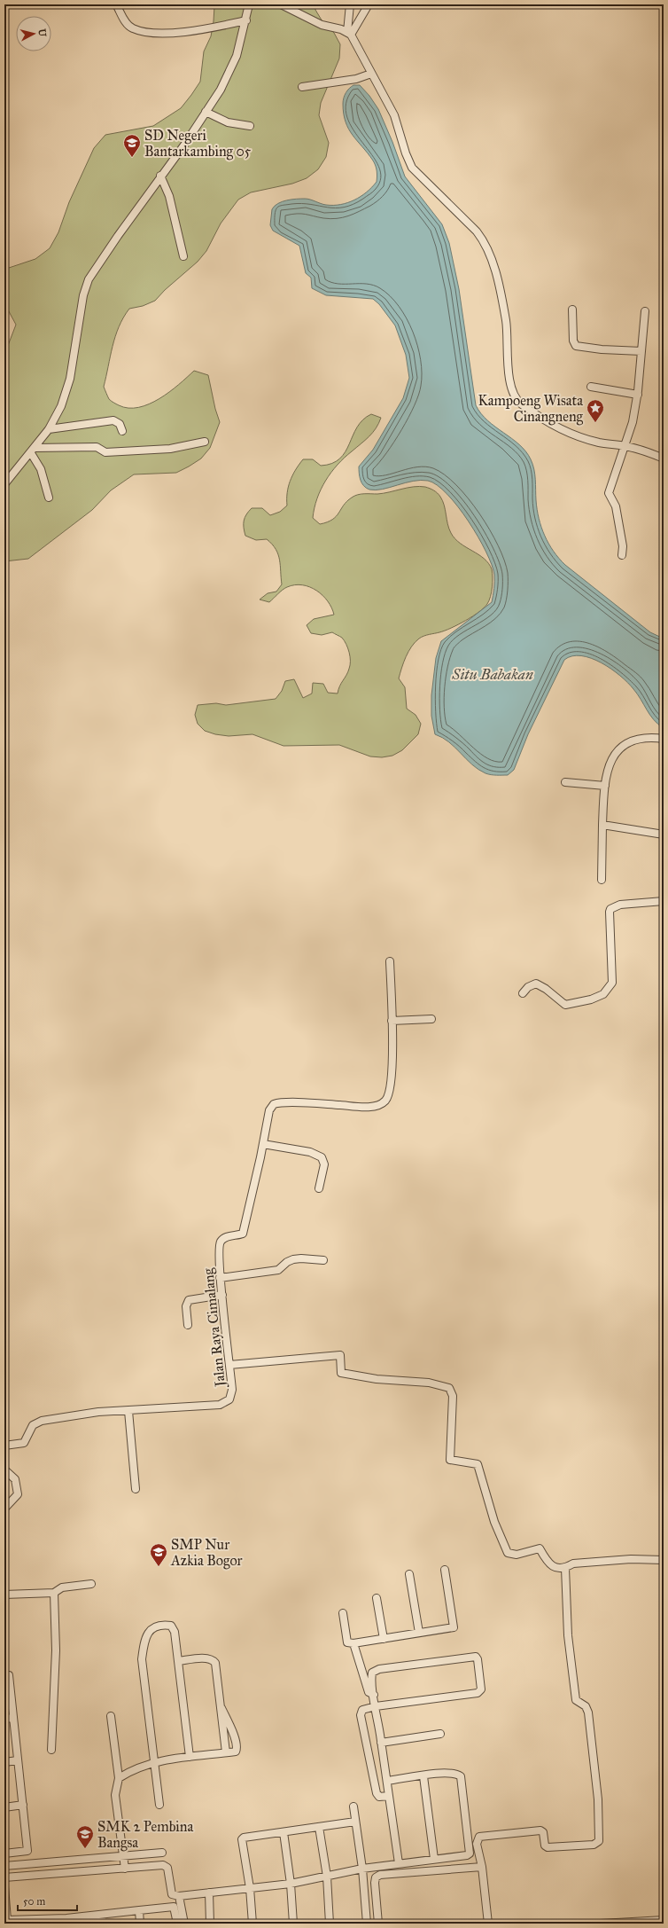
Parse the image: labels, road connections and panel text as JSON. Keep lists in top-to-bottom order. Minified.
{"streets":{"street":["Jalan Raya Cimalang"]},"water":["Situ Babakan"],"places":{"school or university":["SD Negeri Bantarkambing 05","SMP Nur Azkia Bogor","SMK 2 Pembina Bangsa"],"place":["Kampoeng Wisata Cinangneng"]},"scale_bar":"50 m","north":"right"}
